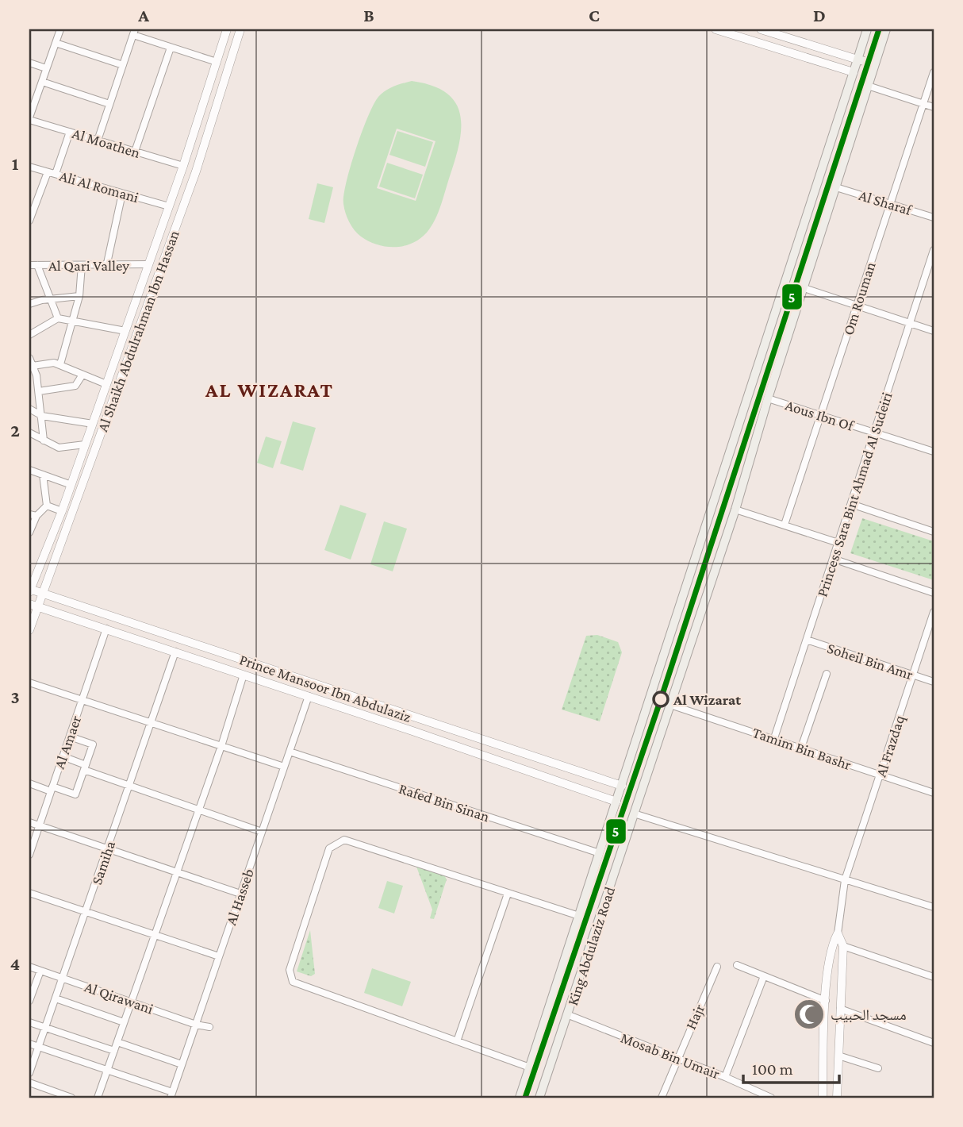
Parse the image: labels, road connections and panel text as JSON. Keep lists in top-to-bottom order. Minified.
{"streets":{"main road":["King Abdulaziz Road"],"street":["Al Moathen","Ali Al Romani","Al Sharaf","Al Qari Valley","Om Rouman","Al Shaikh Abdulrahman Ibn Hassan","Aous Ibn Of","Princess Sara Bint Ahmad Al Sudeiri","Soheil Bin Amr","Prince Mansoor Ibn Abdulaziz","Al Amaer","Al Frazdaq","Tamim Bin Bashr","Rafed Bin Sinan","Samiha","Al Hasseb","Al Qirawani","Hajr","Mosab Bin Umair"]},"crossings":[["Al Moathen","Al Shaikh Abdulrahman Ibn Hassan"],["Ali Al Romani","Al Shaikh Abdulrahman Ibn Hassan"],["Al Sharaf","Om Rouman"],["Al Sharaf","King Abdulaziz Road"],["Al Qari Valley","Al Shaikh Abdulrahman Ibn Hassan"],["Om Rouman","Aous Ibn Of"],["Al Shaikh Abdulrahman Ibn Hassan","Prince Mansoor Ibn Abdulaziz"],["Aous Ibn Of","Princess Sara Bint Ahmad Al Sudeiri"],["Aous Ibn Of","King Abdulaziz Road"],["Princess Sara Bint Ahmad Al Sudeiri","Soheil Bin Amr"],["Princess Sara Bint Ahmad Al Sudeiri","Tamim Bin Bashr"],["Soheil Bin Amr","Al Frazdaq"],["Prince Mansoor Ibn Abdulaziz","Al Amaer"],["Prince Mansoor Ibn Abdulaziz","Samiha"],["Prince Mansoor Ibn Abdulaziz","Al Hasseb"],["Prince Mansoor Ibn Abdulaziz","King Abdulaziz Road"],["Al Frazdaq","Tamim Bin Bashr"],["Tamim Bin Bashr","King Abdulaziz Road"],["Rafed Bin Sinan","Al Hasseb"],["Rafed Bin Sinan","King Abdulaziz Road"],["Samiha","Al Qirawani"],["Al Hasseb","Al Qirawani"],["King Abdulaziz Road","Mosab Bin Umair"],["Hajr","Mosab Bin Umair"]],"districts":["AL WIZARAT"],"places":{"other":["Al Wizarat"],"mosque":["مسجد الحبيب"]},"lines":["transit line 5"],"scale_bar":"100 m","grid":{"columns":["A","B","C","D"],"rows":["1","2","3","4"]}}
